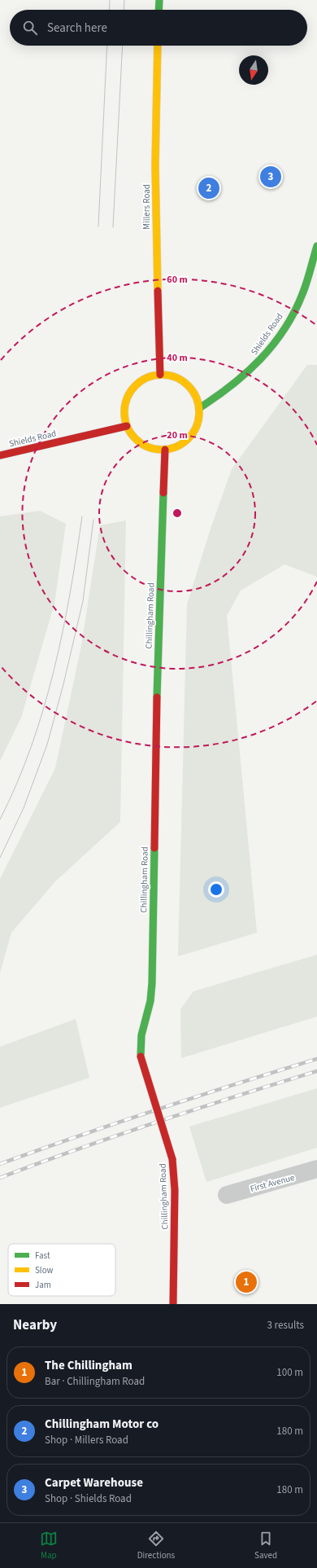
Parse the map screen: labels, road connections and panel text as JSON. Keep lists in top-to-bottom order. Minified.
{"streets":{"main road":["Millers Road","Shields Road","Chillingham Road"],"street":["First Avenue"]},"crossings":[["Millers Road","Shields Road"],["Millers Road","Chillingham Road"],["Shields Road","Chillingham Road"]],"legend":["Fast","Slow","Jam"],"north":"bottom","page":{"search":"Search here","pins":["3","2","1"],"heading":["Nearby","3 results"],"list":[{"mark":"1","name":"The Chillingham","note":"Bar · Chillingham Road","value":"100 m"},{"mark":"2","name":"Chillingham Motor co","note":"Shop · Millers Road","value":"180 m"},{"mark":"3","name":"Carpet Warehouse","note":"Shop · Shields Road","value":"180 m"}],"nav":["Map","Directions","Saved"]},"rings":["60 m","40 m","20 m"]}
